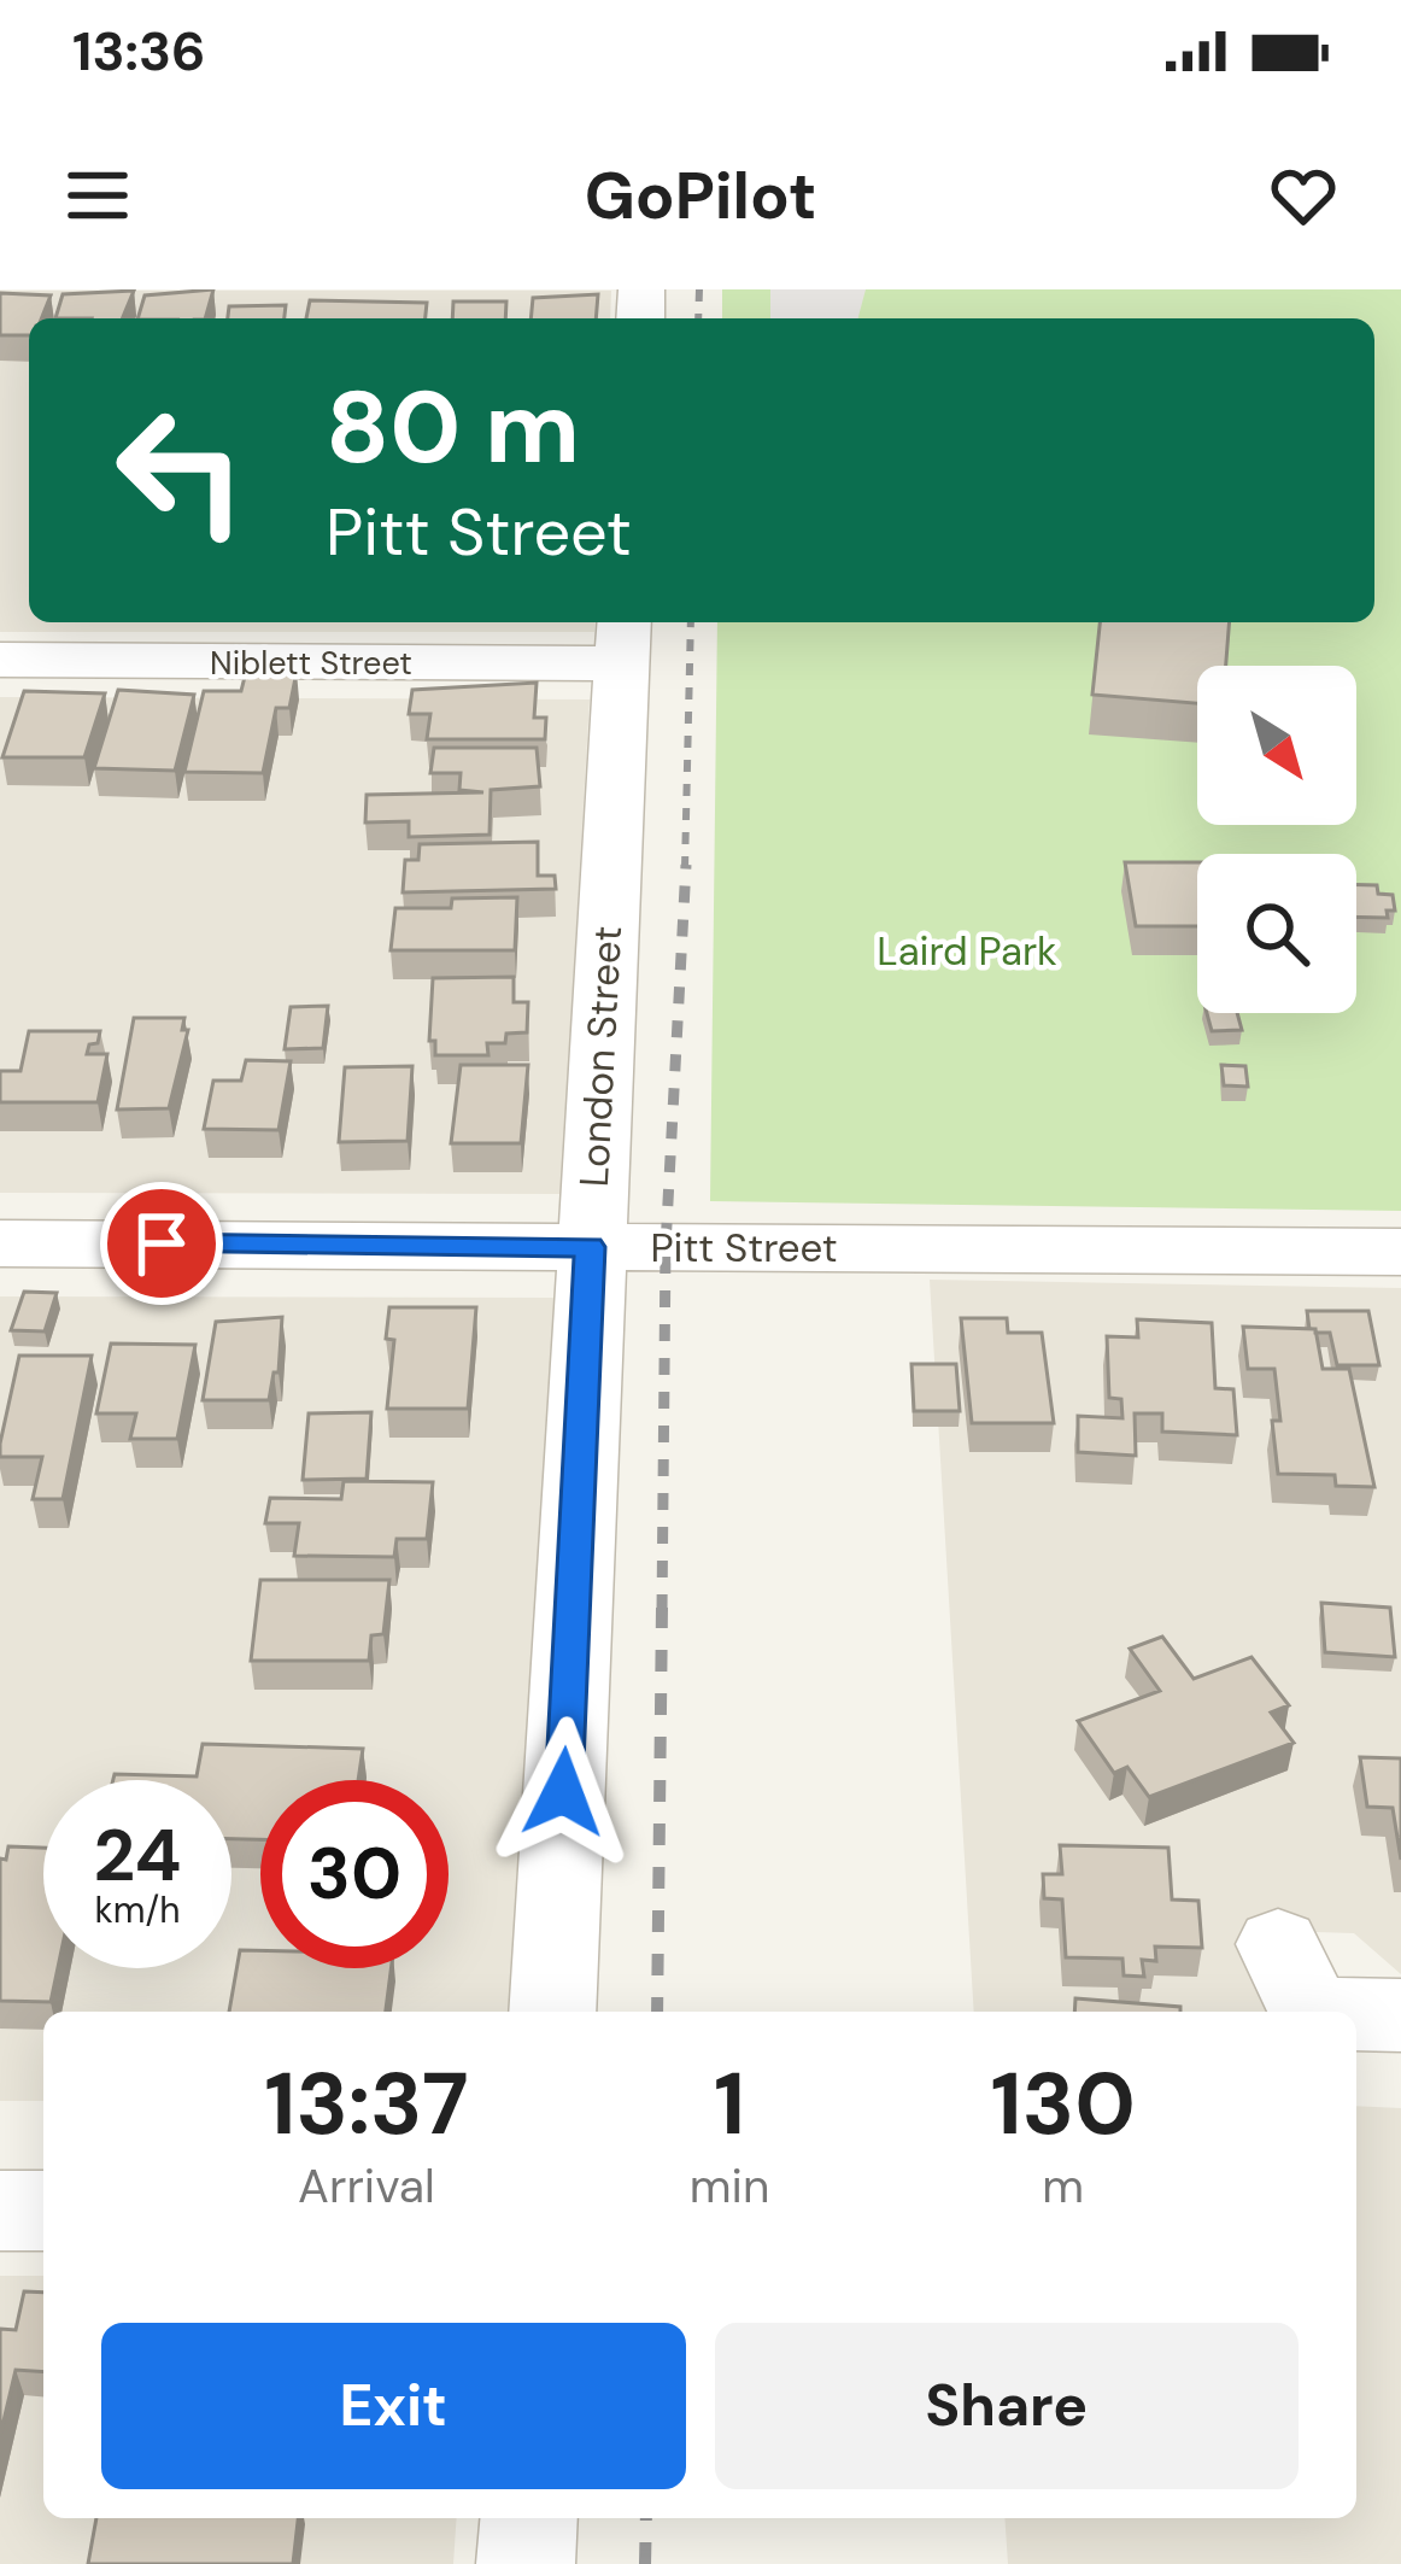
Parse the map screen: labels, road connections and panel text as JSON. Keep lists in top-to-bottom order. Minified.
{"streets":{"street":["Niblett Street","London Street","Pitt Street"]},"crossings":[["Niblett Street","London Street"],["London Street","Pitt Street"]],"parks":["Laird Park"],"north":"bottom right","page":{"status":"13:36","header":"GoPilot","turn":["80 m","Pitt Street"],"speed":"24 km/h","limit":"30","eta":["13:37","Arrival","1","min","130","m"],"buttons":["Exit","Share"]}}
